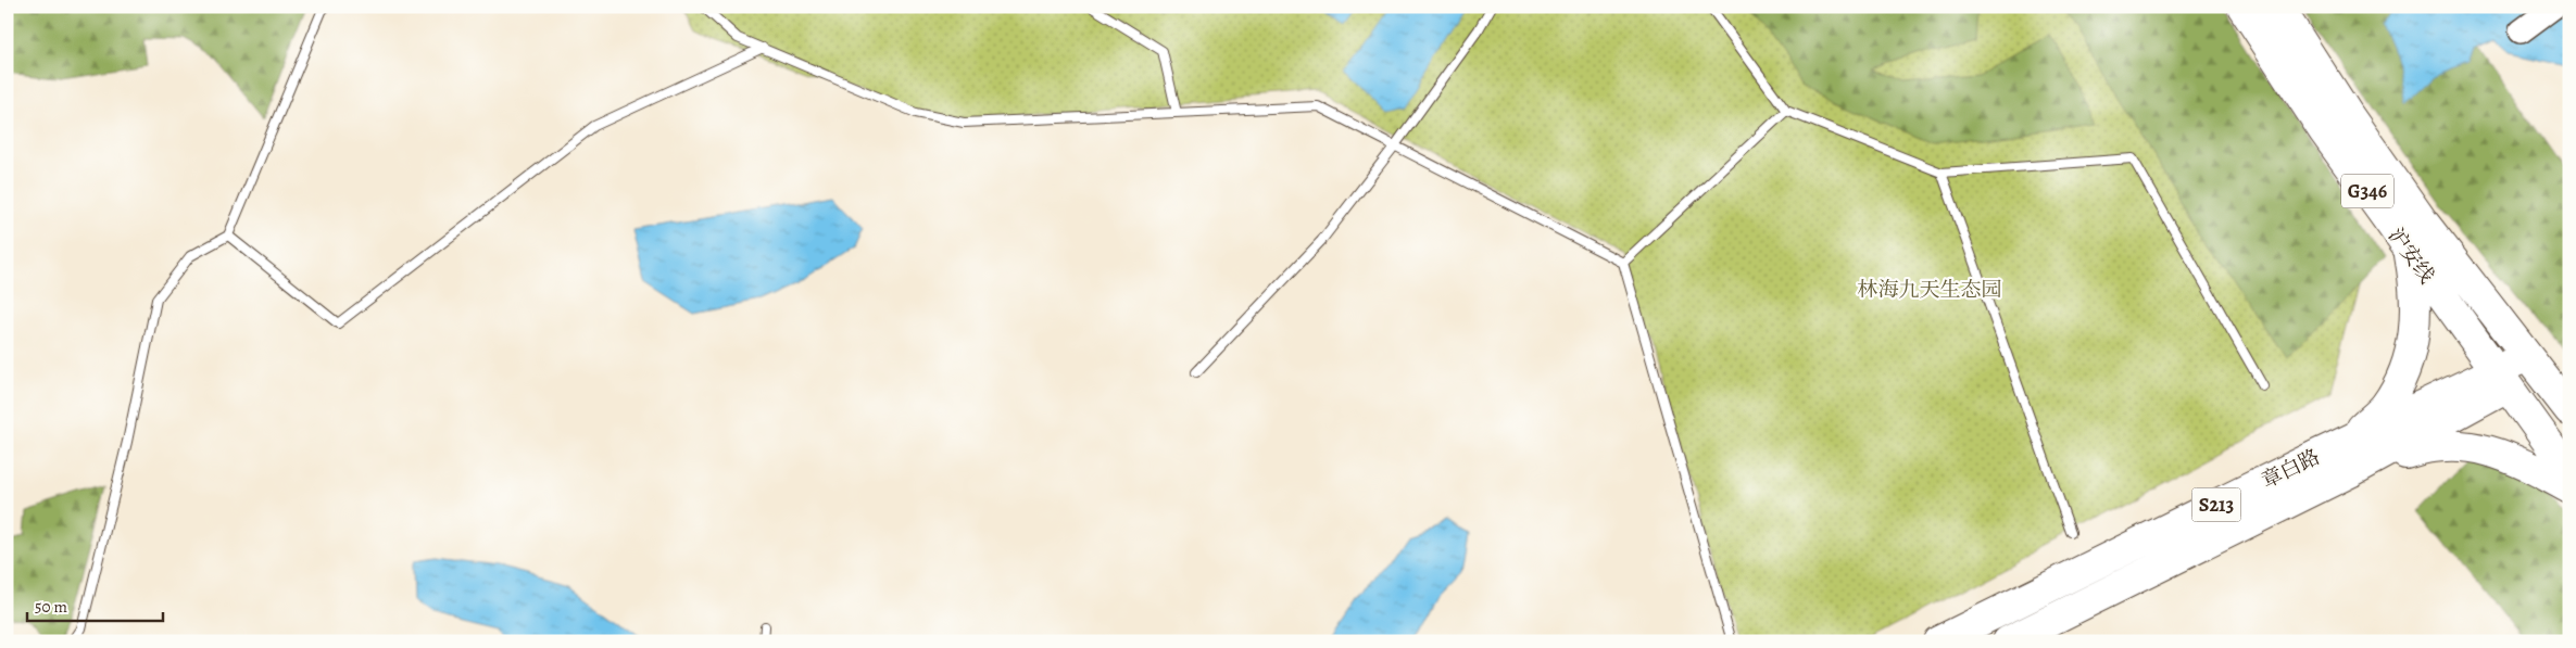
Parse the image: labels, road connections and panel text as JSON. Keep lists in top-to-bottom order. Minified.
{"streets":{"highway":["G346","沪安线","章白路","S213"]},"crossings":[["沪安线","章白路"]],"parks":["林海九天生态园"],"scale_bar":"50 m"}
